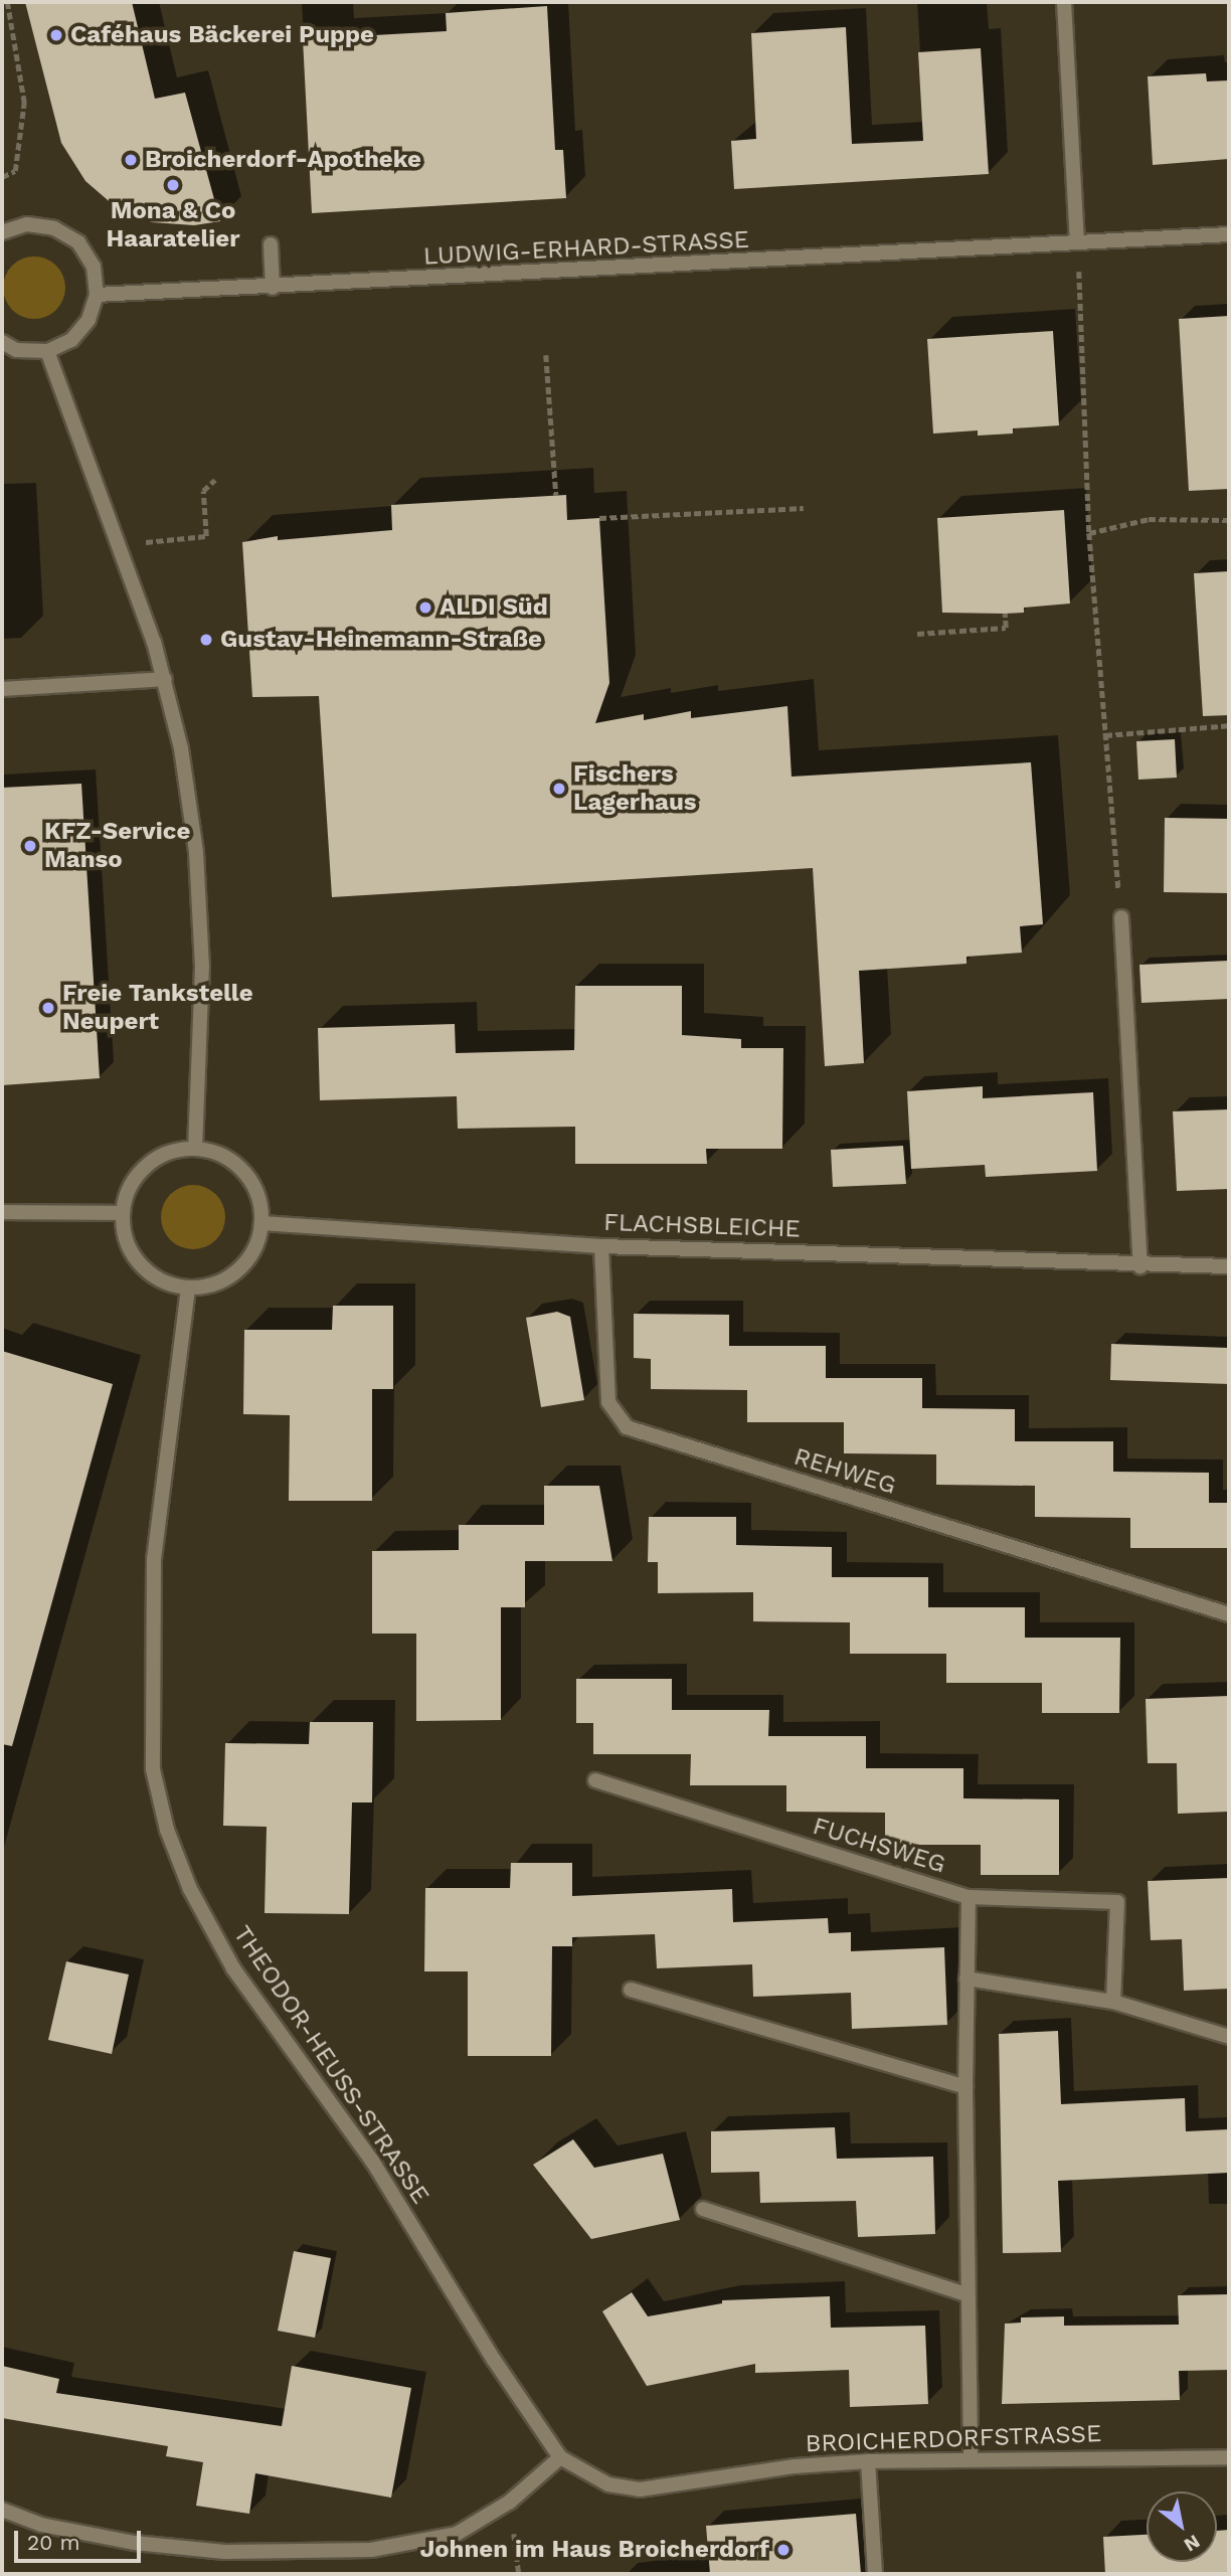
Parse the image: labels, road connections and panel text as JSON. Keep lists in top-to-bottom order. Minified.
{"streets":{"street":["LUDWIG-ERHARD-STRASSE","FLACHSBLEICHE","REHWEG","FUCHSWEG","THEODOR-HEUSS-STRASSE","BROICHERDORFSTRASSE"]},"crossings":[["FLACHSBLEICHE","REHWEG"],["FLACHSBLEICHE","THEODOR-HEUSS-STRASSE"],["FUCHSWEG","BROICHERDORFSTRASSE"],["THEODOR-HEUSS-STRASSE","BROICHERDORFSTRASSE"]],"places":["Caféhaus Bäckerei Puppe","Broicherdorf-Apotheke","Mona & Co Haaratelier","ALDI Süd","Gustav-Heinemann-Straße","Fischers Lagerhaus","KFZ-Service Manso","Freie Tankstelle Neupert","Johnen im Haus Broicherdorf"],"scale_bar":"20 m","north":"bottom right"}
